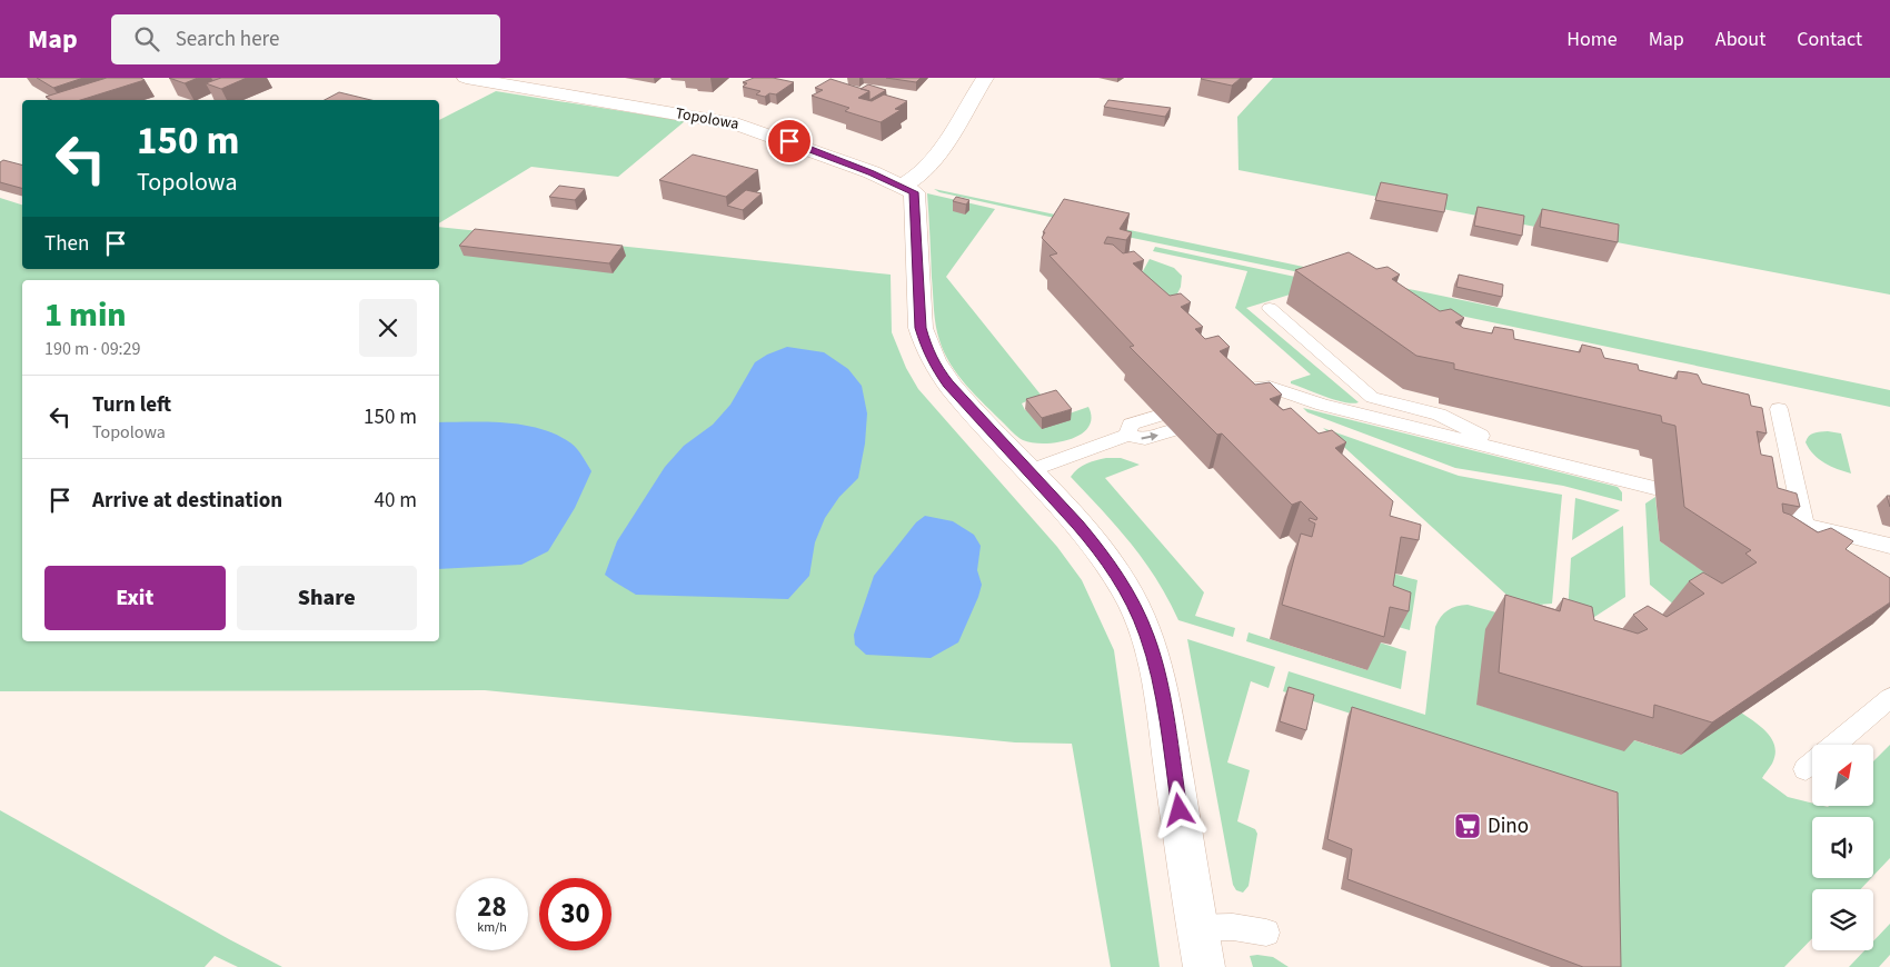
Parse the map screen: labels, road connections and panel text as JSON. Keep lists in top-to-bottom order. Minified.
{"streets":{"street":["Topolowa"]},"places":{"supermarket":["Dino"]},"north":"top right","page":{"header":"Map","search":"Search here","nav":["Home","Map","About","Contact"],"turn":["150 m","Topolowa"],"then":"Then","heading":["1 min","190 m · 09:29"],"list":[{"name":"Turn left","note":"Topolowa","value":"150 m"},{"name":"Arrive at destination","value":"40 m"}],"buttons":["Exit","Share"],"speed":"28 km/h","limit":"30"}}
